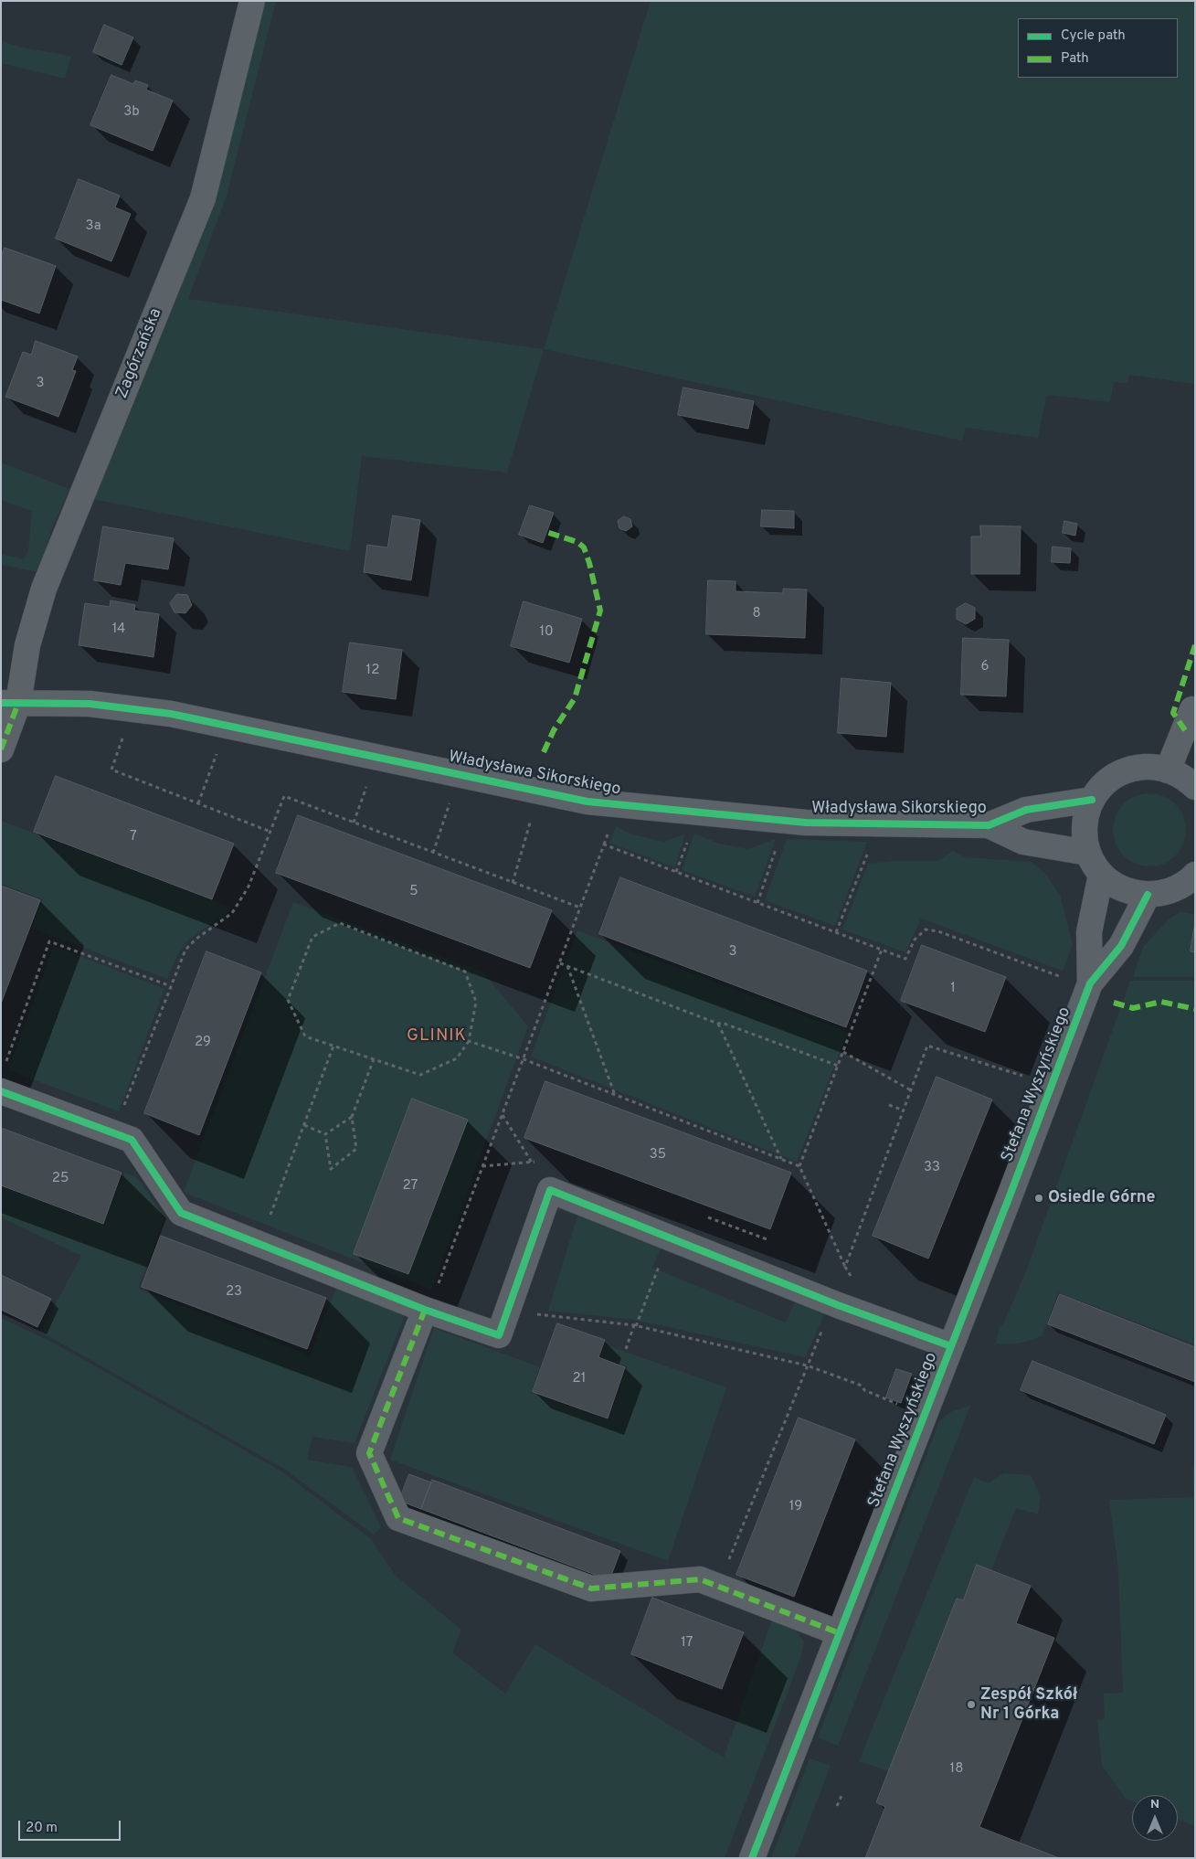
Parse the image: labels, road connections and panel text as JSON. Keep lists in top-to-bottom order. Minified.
{"streets":{"street":["Zagórzańska","Władysława Sikorskiego","Stefana Wyszyńskiego"]},"crossings":[["Zagórzańska","Władysława Sikorskiego"]],"districts":["GLINIK"],"places":["Osiedle Górne","Zespół Szkół Nr 1 Górka"],"house_numbers":["3b","3a","3","8","14","10","6","12","7","5","3","1","29","35","33","25","27","23","21","19","17","18"],"legend":["Cycle path","Path"],"scale_bar":"20 m","north":"top"}
